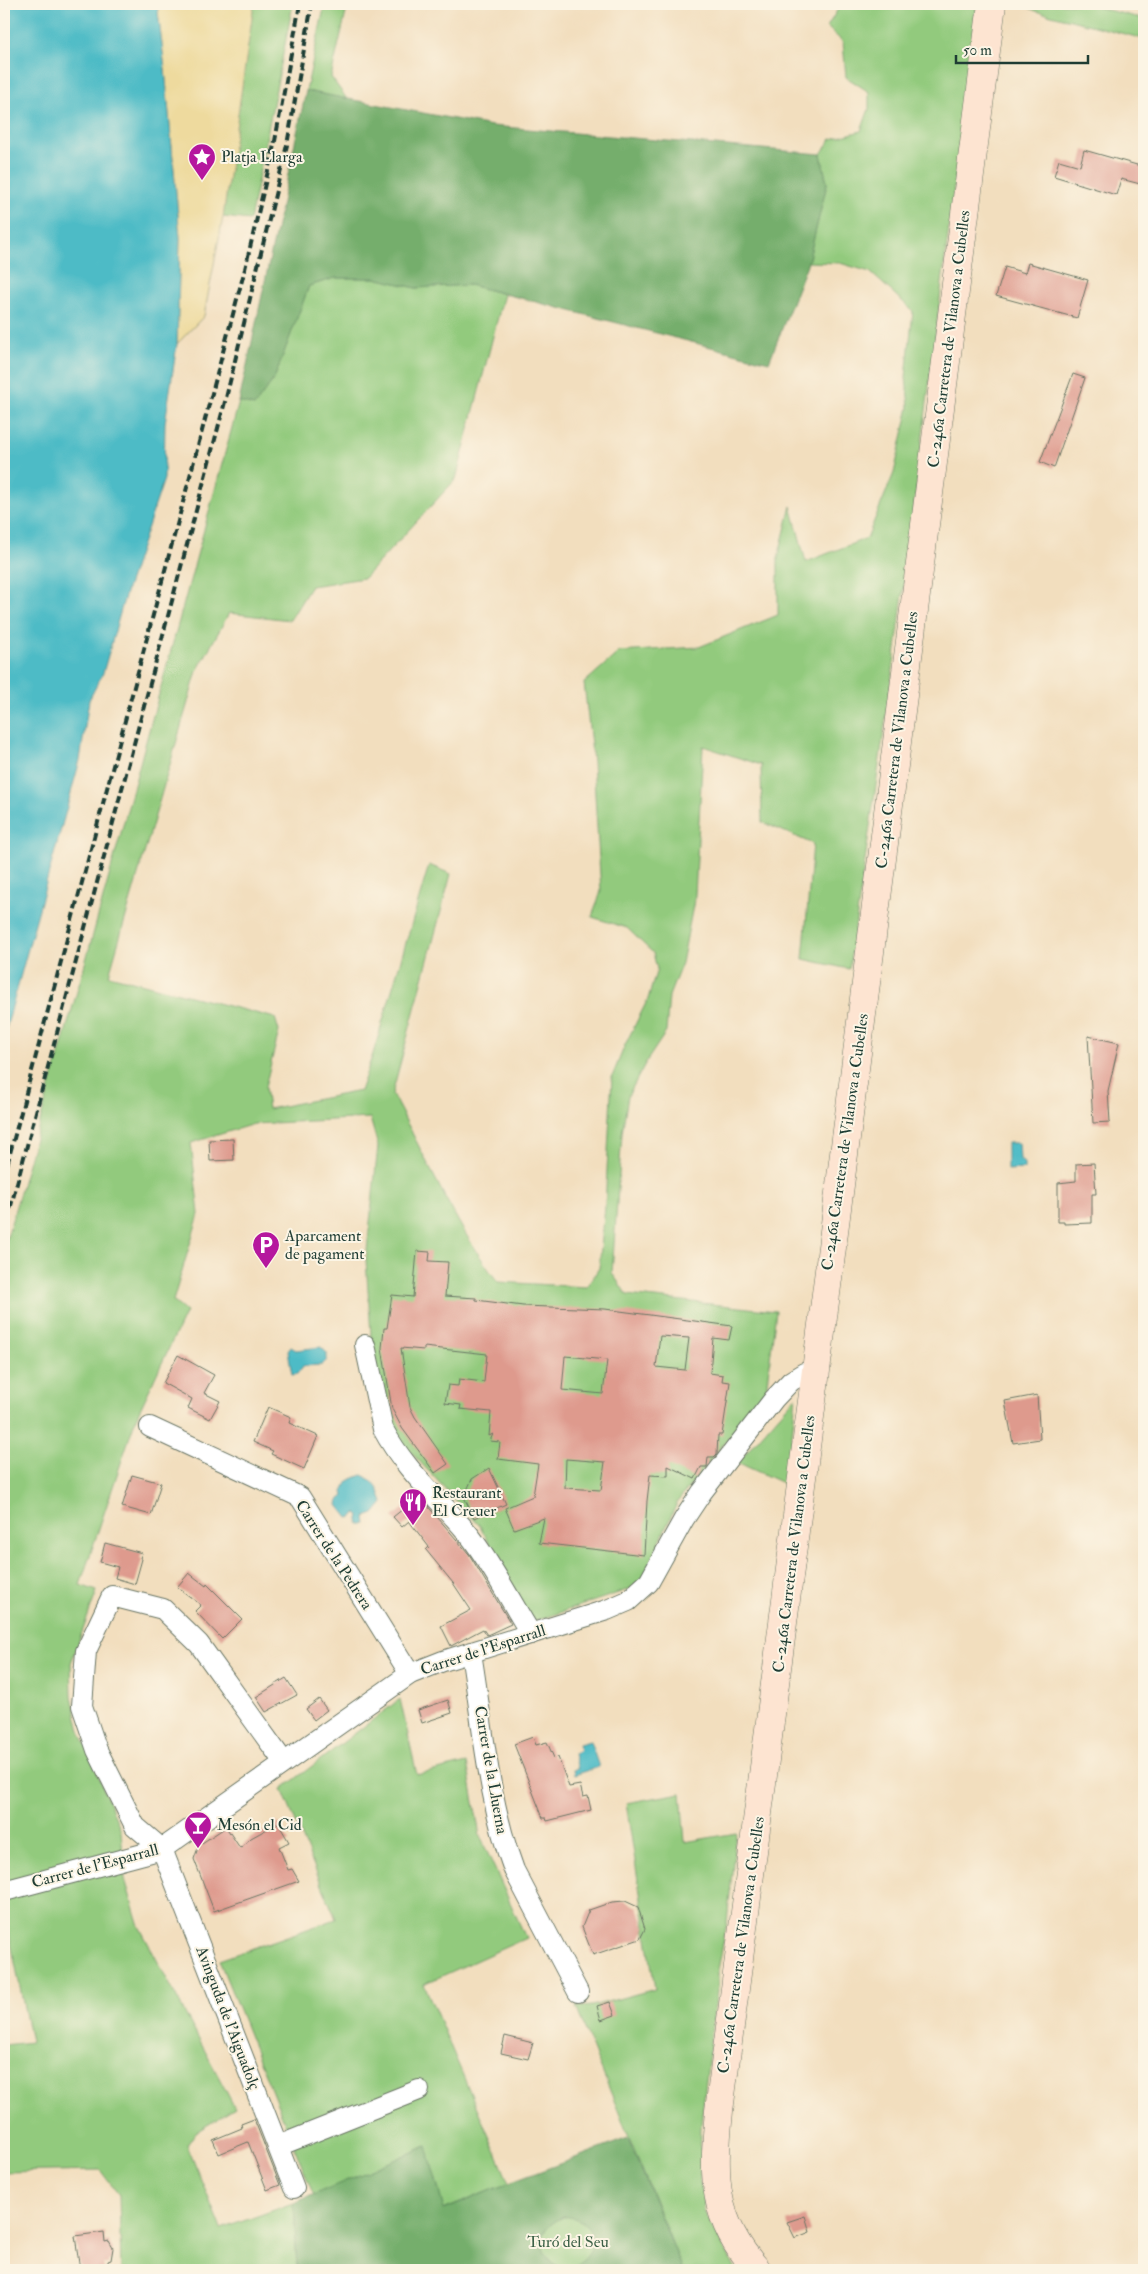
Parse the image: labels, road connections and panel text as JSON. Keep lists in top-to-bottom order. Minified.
{"streets":{"main road":["C-246a Carretera de Vilanova a Cubelles"],"street":["Carrer de la Pedrera","Carrer de l'Esparrall","Carrer de la Lluerna","Avinguda de l'Aiguadolç"]},"crossings":[["C-246a Carretera de Vilanova a Cubelles","Carrer de l'Esparrall"],["Carrer de la Pedrera","Carrer de l'Esparrall"],["Carrer de l'Esparrall","Carrer de la Lluerna"],["Carrer de l'Esparrall","Avinguda de l'Aiguadolç"]],"parks":["Turó del Seu"],"places":{"place":["Platja Llarga"],"parking":["Aparcament de pagament"],"restaurant":["Restaurant El Creuer"],"bar":["Mesón el Cid"]},"scale_bar":"50 m"}
